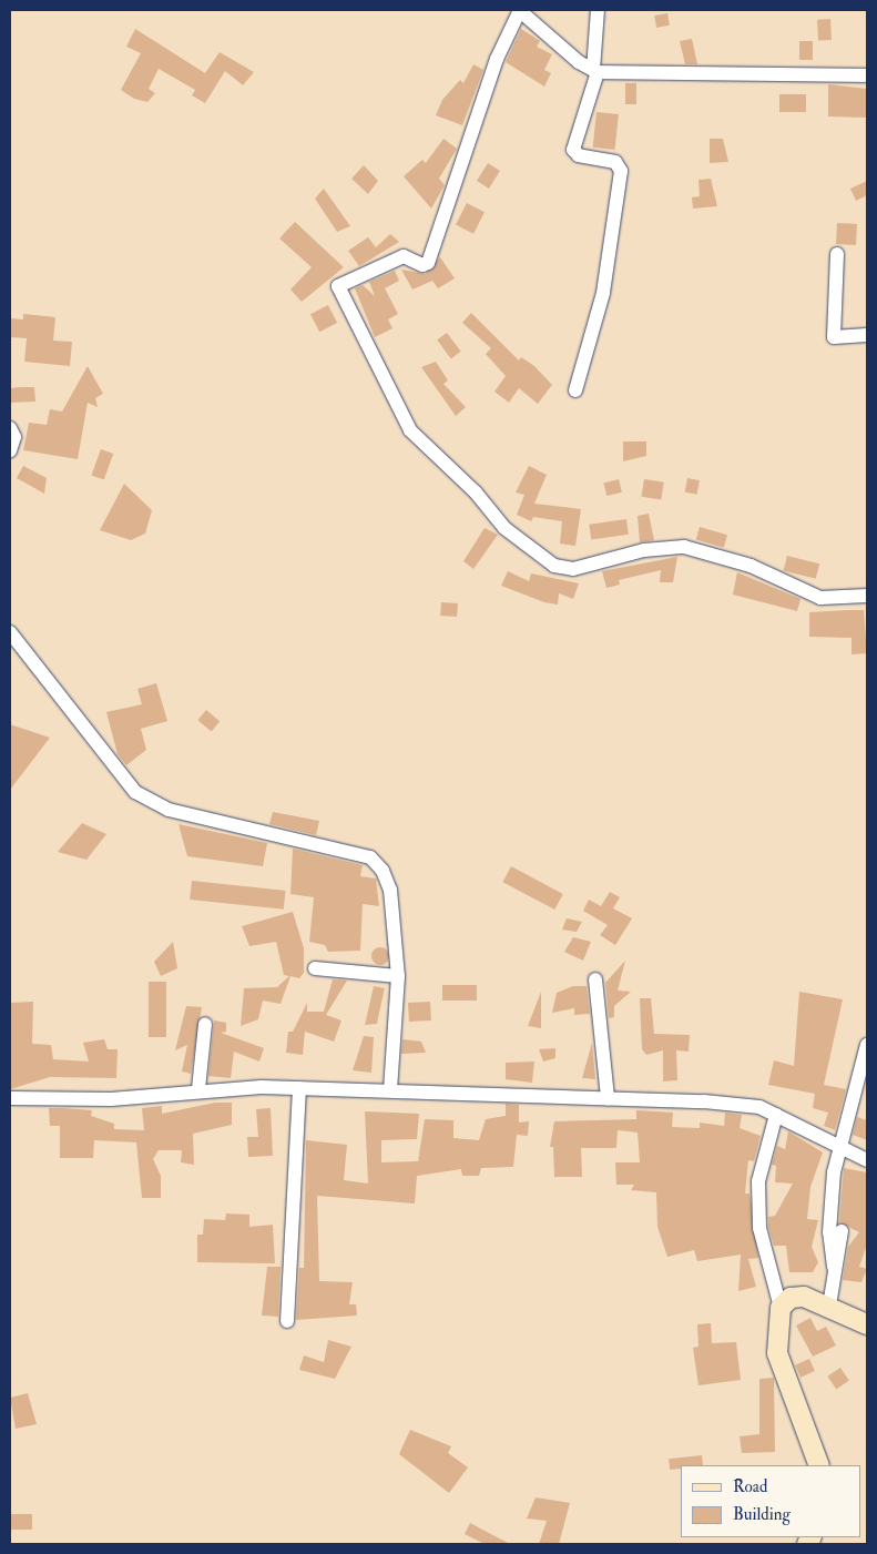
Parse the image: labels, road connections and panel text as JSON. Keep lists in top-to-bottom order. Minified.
{"legend":["Road","Building"]}
